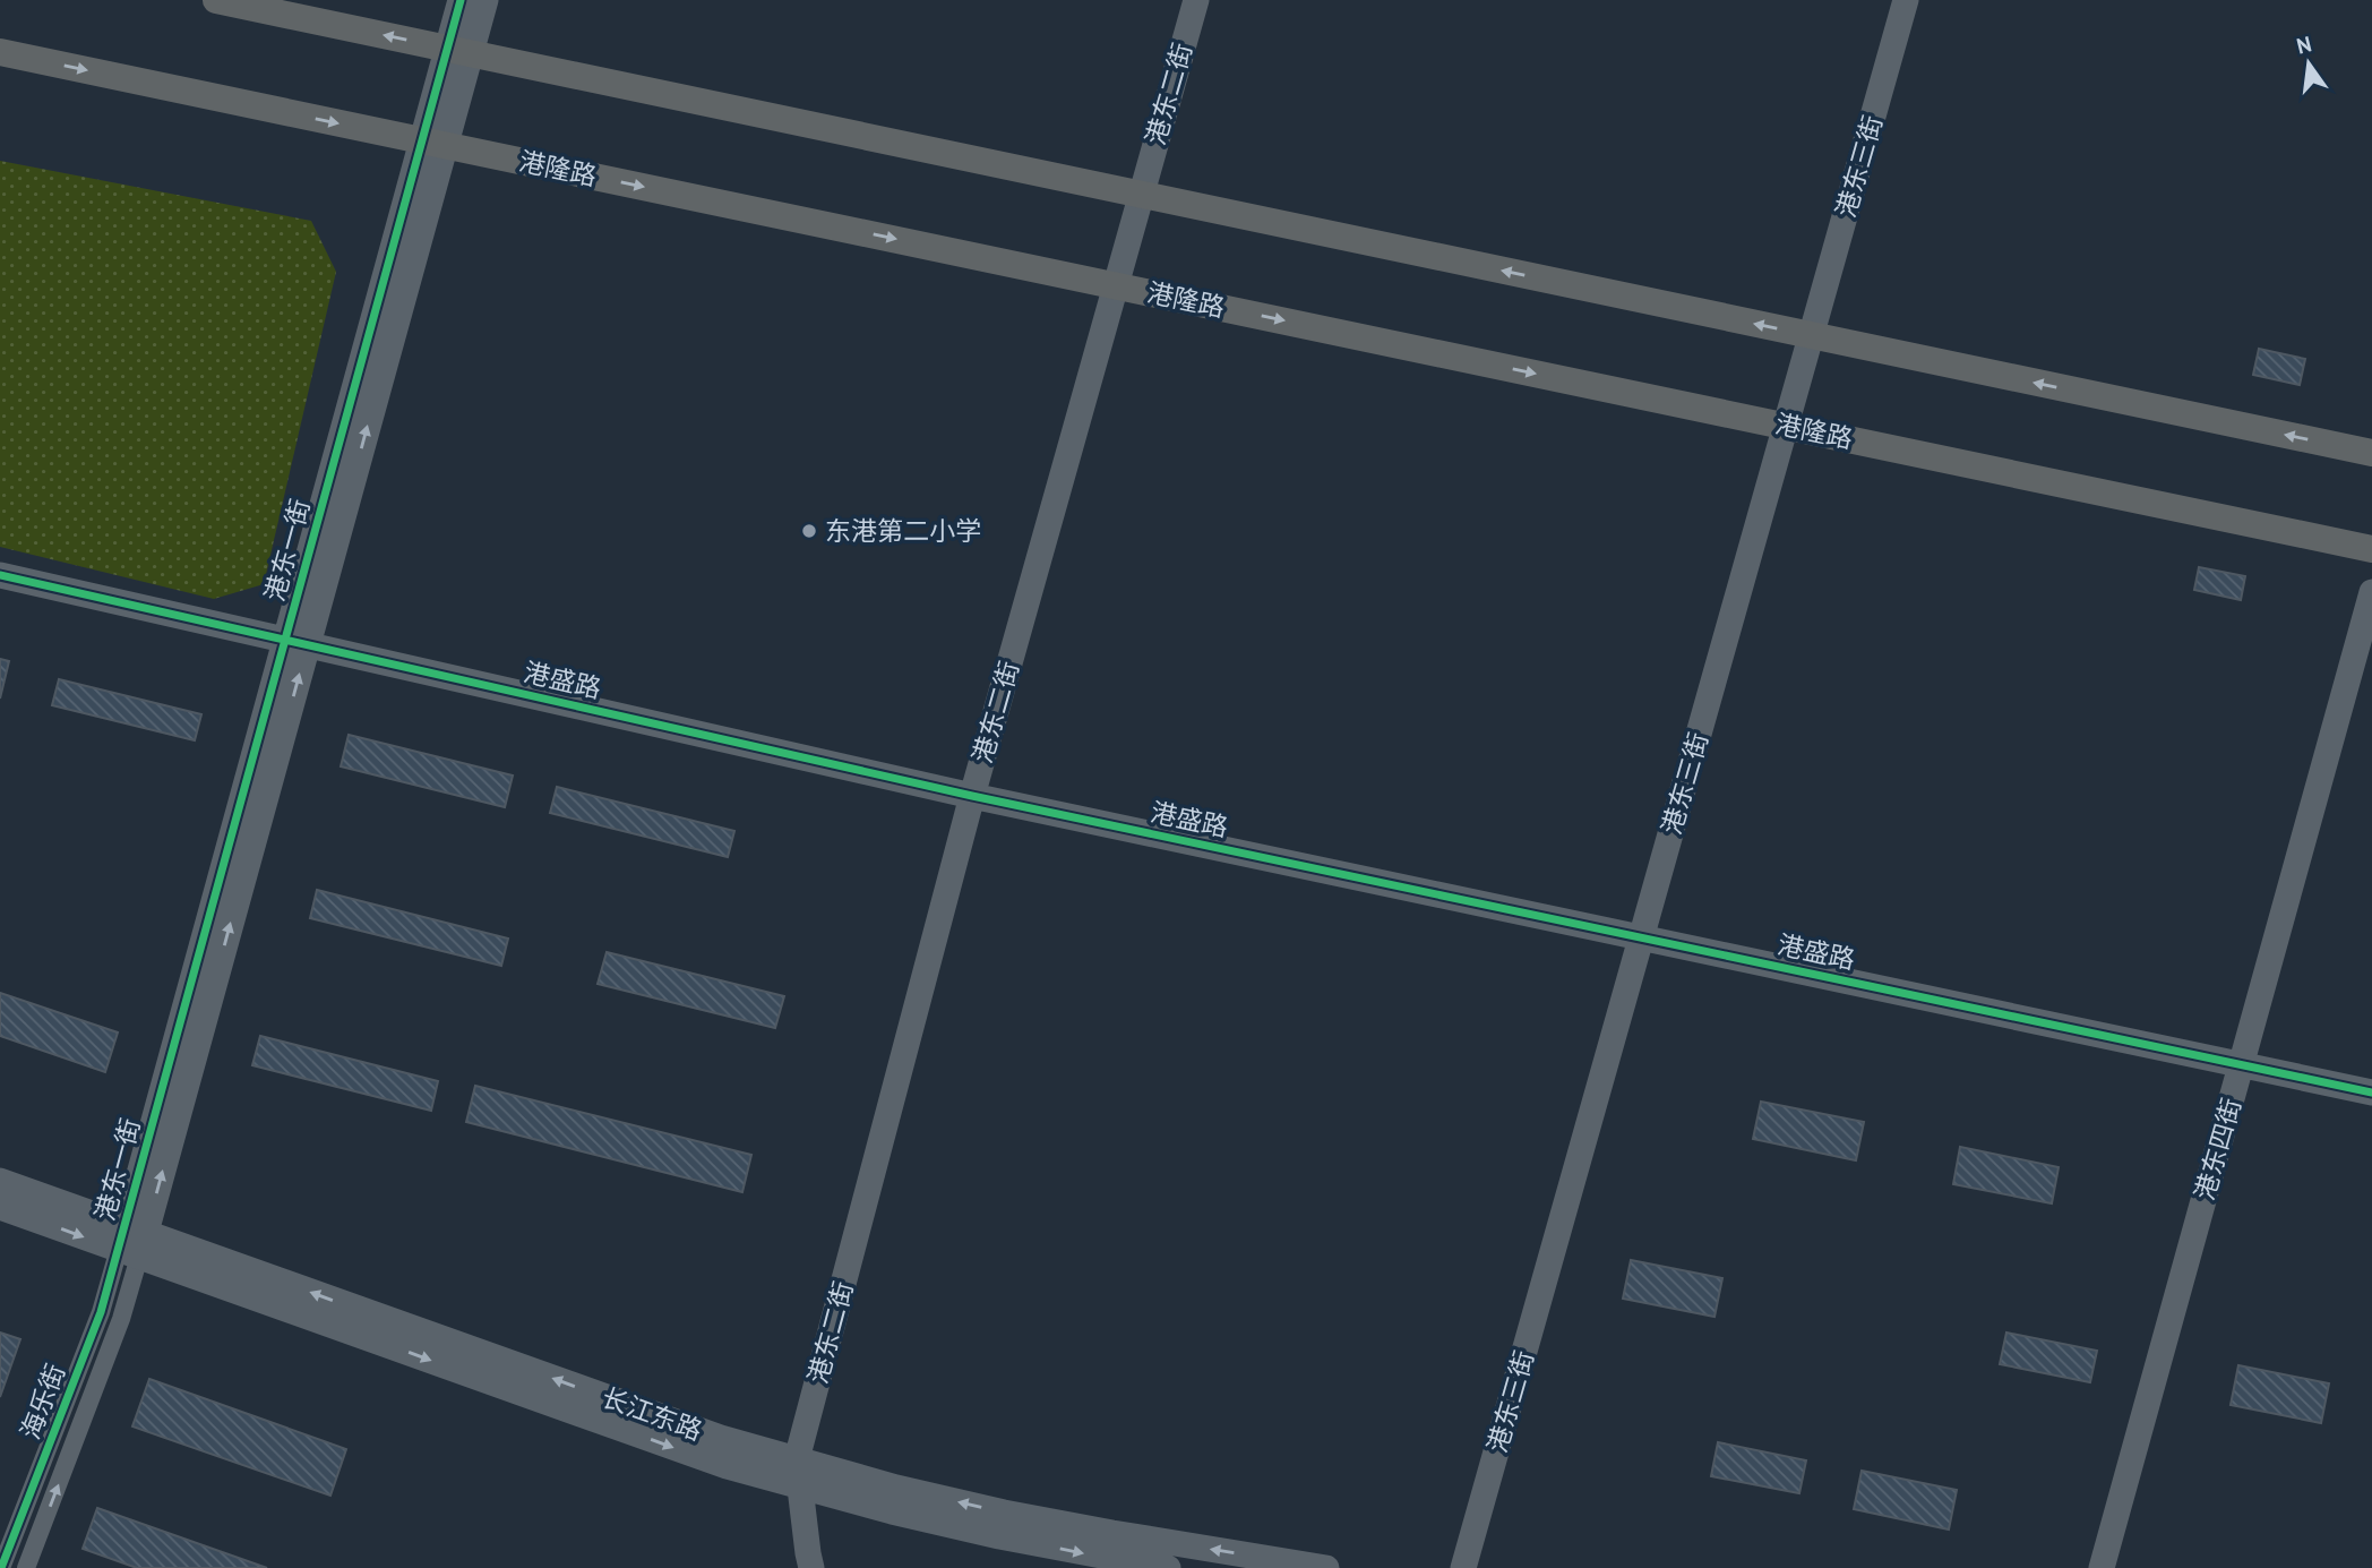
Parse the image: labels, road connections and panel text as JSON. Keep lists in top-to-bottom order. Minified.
{"streets":{"main road":["港隆路"],"street":["港东二街","港东三街","港东一街","港盛路","港东四街","海乐街","长江东路"]},"crossings":[["港东二街","港隆路"],["港东二街","港盛路"],["港东二街","长江东路"],["港东三街","港隆路"],["港东三街","港盛路"],["港隆路","港东一街"],["港东一街","港盛路"],["港东一街","海乐街"],["港东一街","长江东路"],["港盛路","港东四街"],["海乐街","长江东路"]],"places":["东港第二小学"],"north":"top"}
